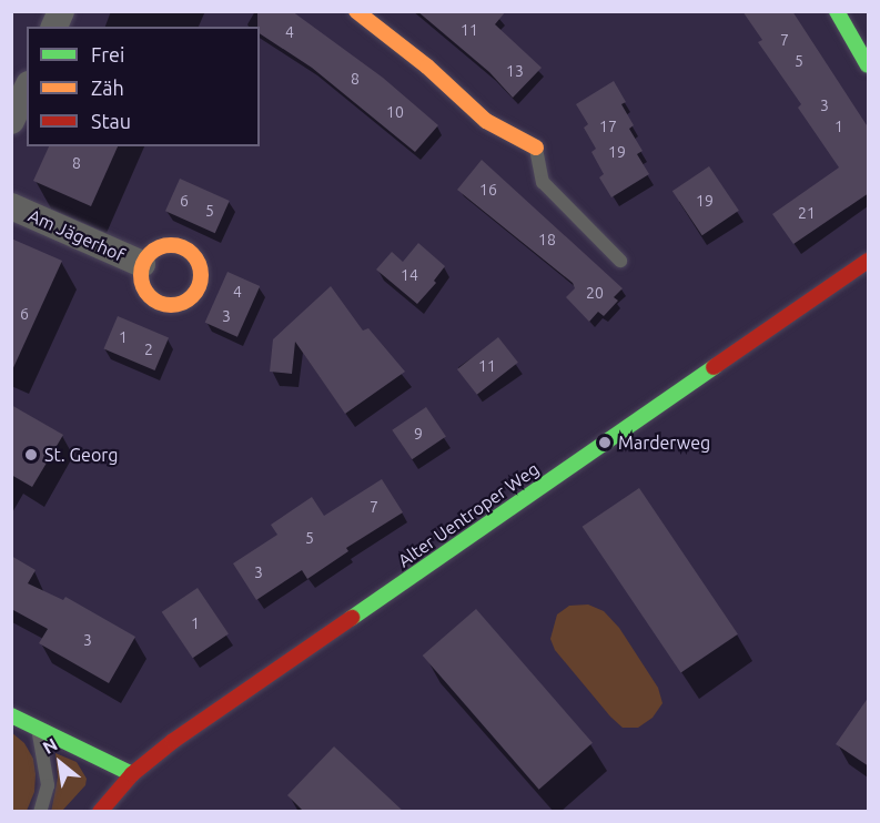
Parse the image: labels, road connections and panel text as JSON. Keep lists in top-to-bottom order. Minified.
{"streets":{"street":["Am Jägerhof","Alter Uentroper Weg"]},"places":["Marderweg","St. Georg"],"house_numbers":["11","4","7","5","13","8","3","10","17","1","19","8","16","6","19","5","21","18","14","4","20","6","3","1","2","11","9","7","5","3","1","3"],"legend":["Frei","Zäh","Stau"],"north":"top left"}
